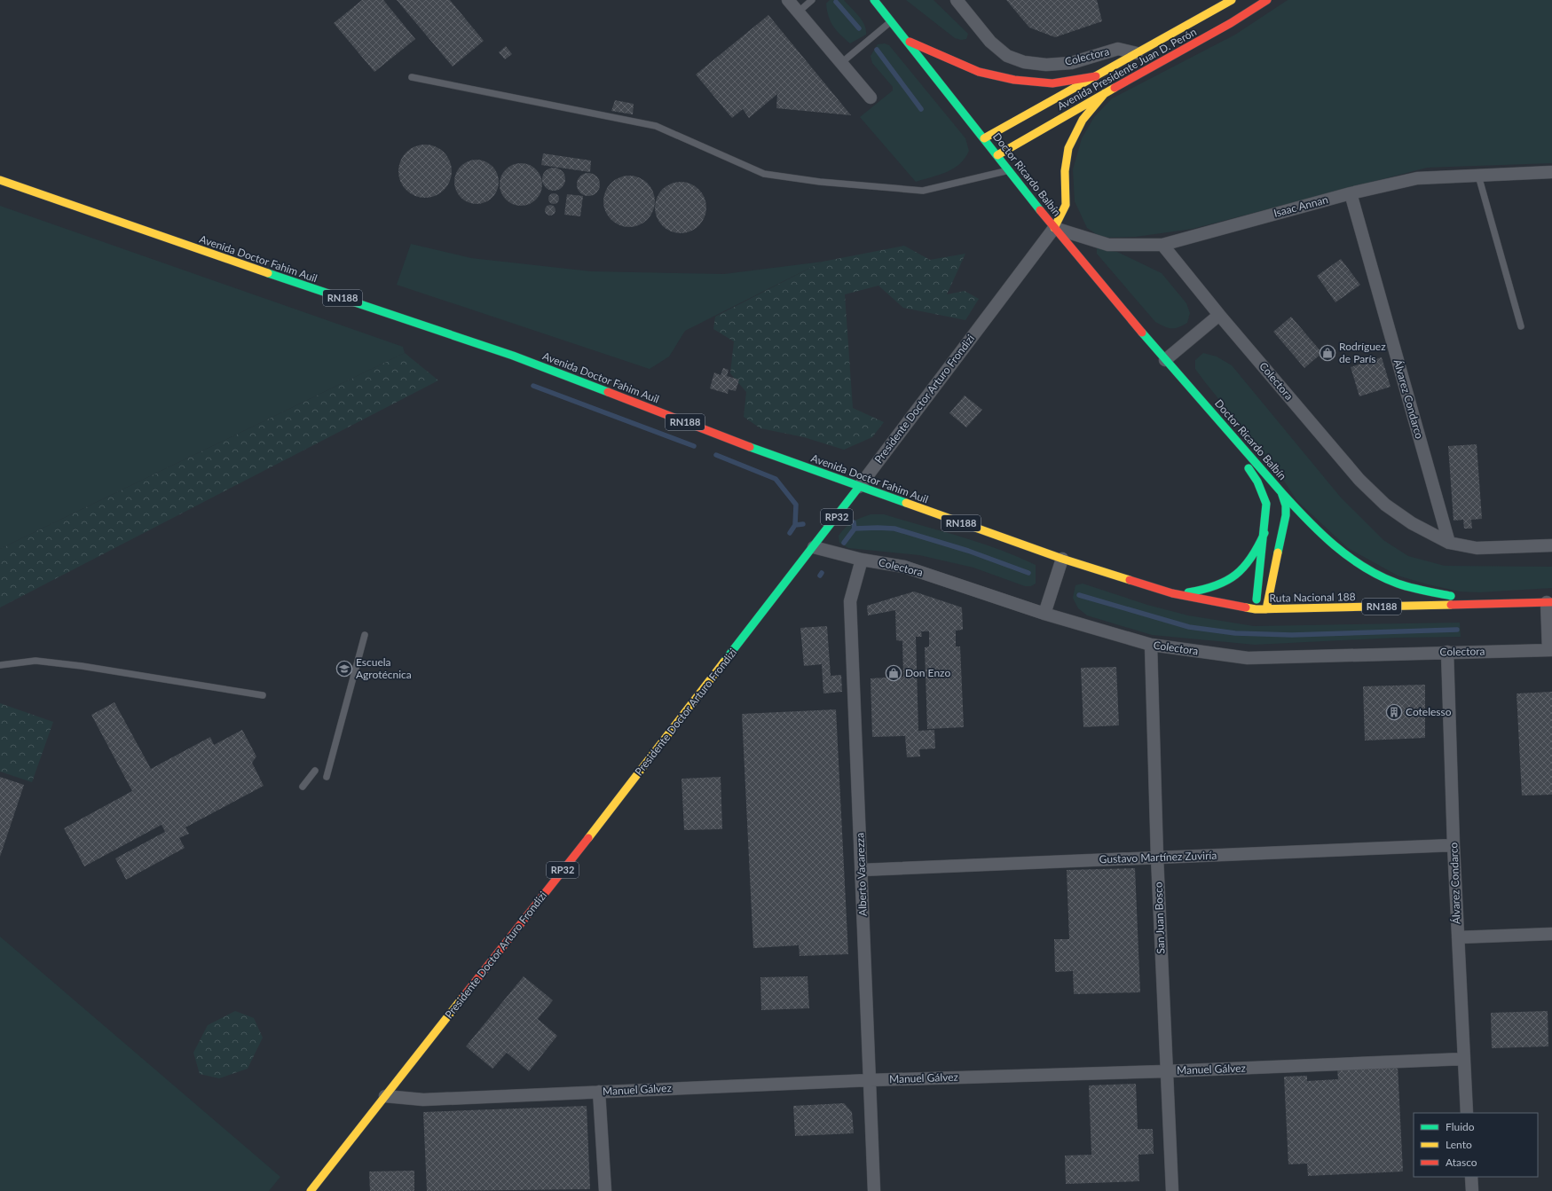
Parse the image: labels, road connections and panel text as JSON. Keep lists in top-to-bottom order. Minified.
{"streets":{"main road":["Avenida Presidente Juan D. Perón","Doctor Ricardo Balbín","Avenida Doctor Fahim Auil","RN188","Presidente Doctor Arturo Frondizi","RP32","Ruta Nacional 188"],"street":["Colectora","Isaac Annan","Álvarez Condarco","Gustavo Martínez Zuviría","Alberto Vacarezza","San Juan Bosco","Manuel Gálvez"]},"crossings":[["Colectora","Avenida Presidente Juan D. Perón"],["Colectora","Isaac Annan"],["Colectora","Presidente Doctor Arturo Frondizi"],["Colectora","Álvarez Condarco"],["Colectora","Alberto Vacarezza"],["Colectora","San Juan Bosco"],["Avenida Presidente Juan D. Perón","Doctor Ricardo Balbín"],["Doctor Ricardo Balbín","Isaac Annan"],["Doctor Ricardo Balbín","Avenida Doctor Fahim Auil"],["Doctor Ricardo Balbín","Presidente Doctor Arturo Frondizi"],["Doctor Ricardo Balbín","Ruta Nacional 188"],["Isaac Annan","Presidente Doctor Arturo Frondizi"],["Isaac Annan","Álvarez Condarco"],["Avenida Doctor Fahim Auil","Presidente Doctor Arturo Frondizi"],["Avenida Doctor Fahim Auil","Ruta Nacional 188"],["RN188","Ruta Nacional 188"],["Presidente Doctor Arturo Frondizi","Manuel Gálvez"],["Álvarez Condarco","Gustavo Martínez Zuviría"],["Álvarez Condarco","Manuel Gálvez"],["Gustavo Martínez Zuviría","Alberto Vacarezza"],["Gustavo Martínez Zuviría","San Juan Bosco"],["Alberto Vacarezza","Manuel Gálvez"],["San Juan Bosco","Manuel Gálvez"]],"places":{"shop":["Rodríguez de París","Don Enzo"],"school or university":["Escuela Agrotécnica"],"building":["Cotelesso"]},"legend":["Fluido","Lento","Atasco"]}
